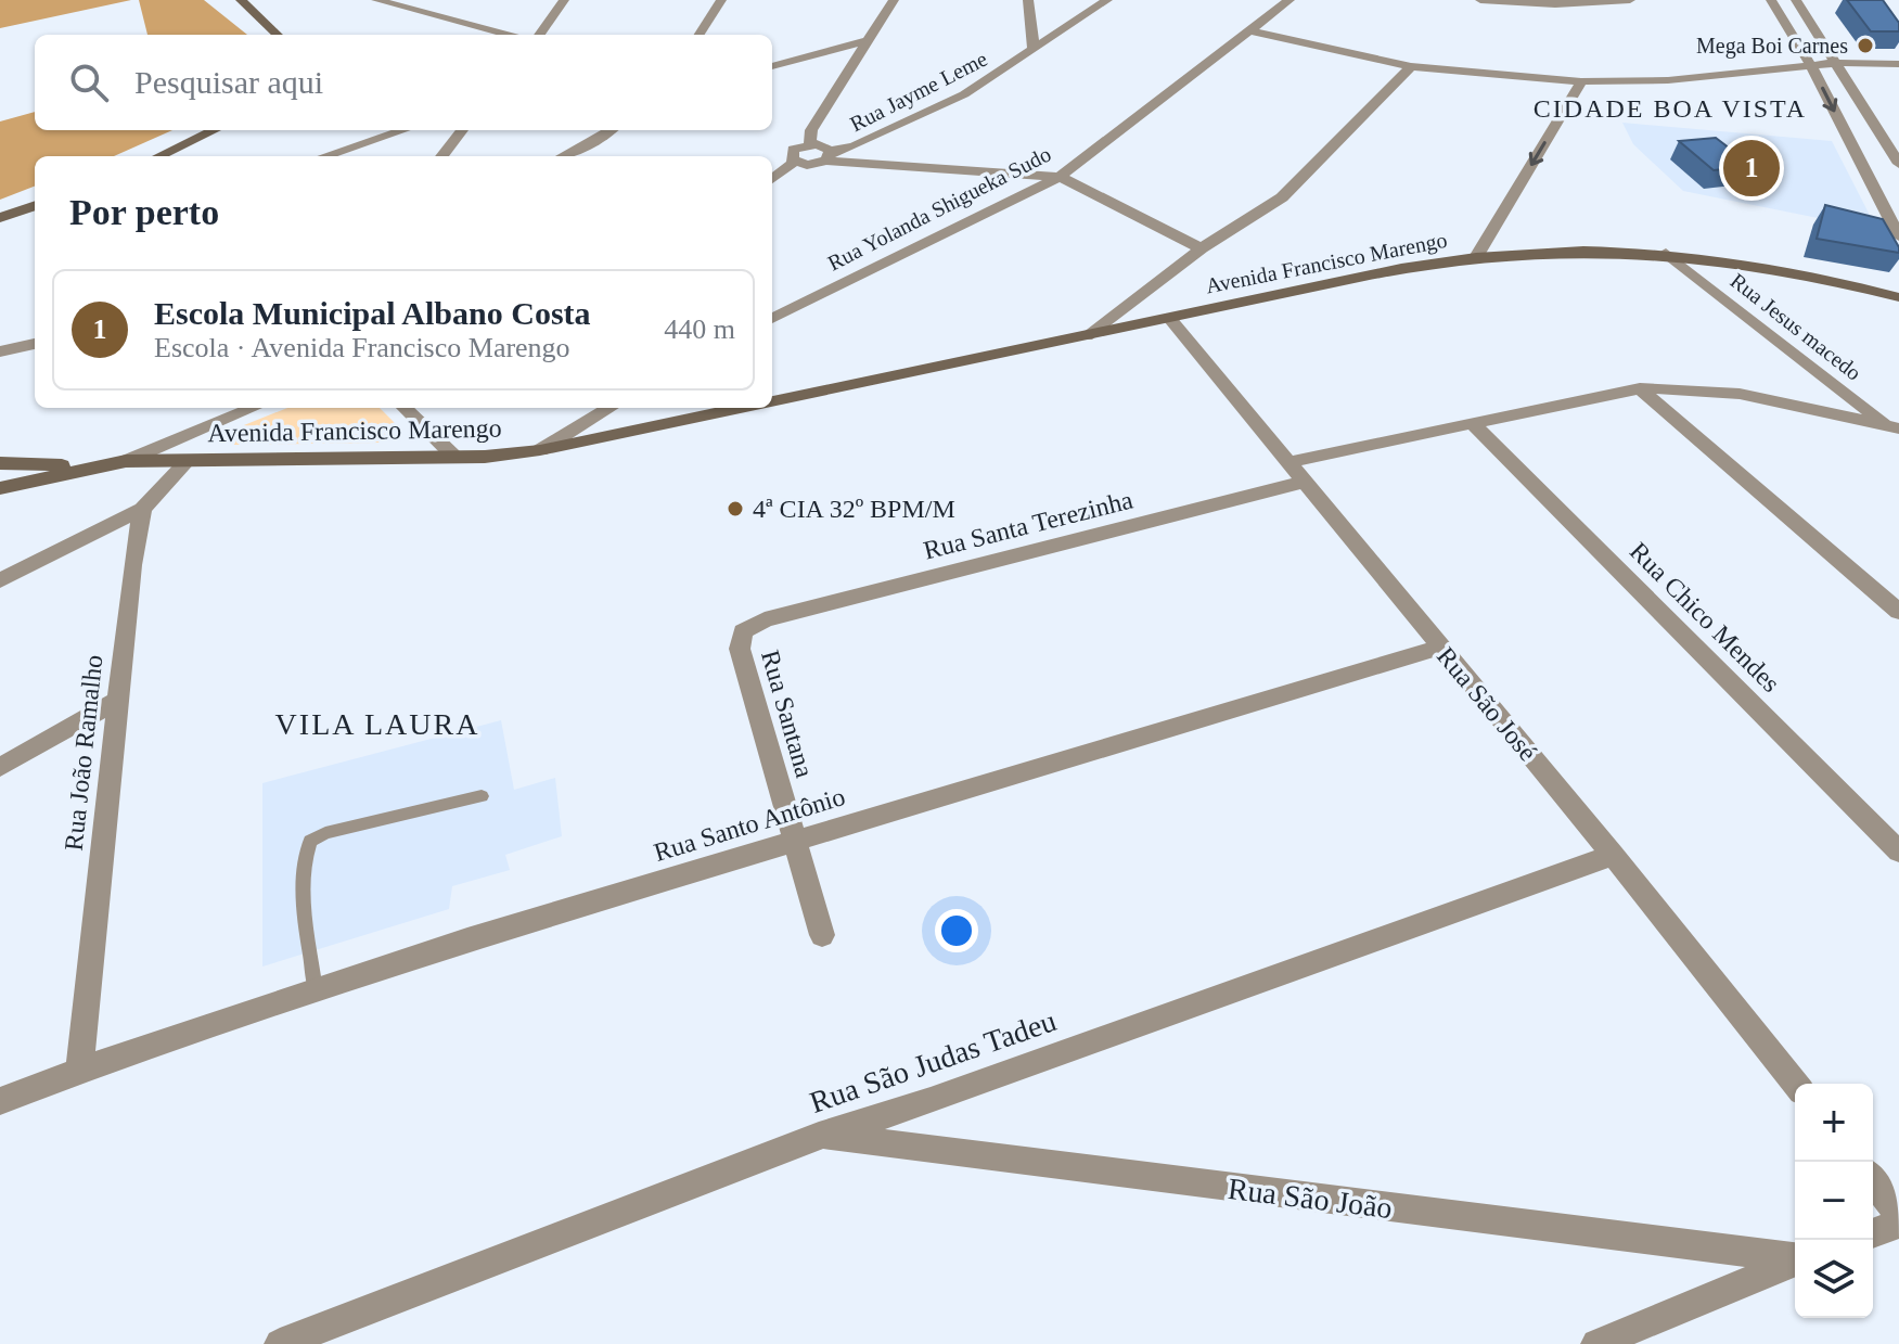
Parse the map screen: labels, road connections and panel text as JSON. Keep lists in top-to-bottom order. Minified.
{"streets":{"main road":["Avenida Francisco Marengo"],"street":["Rua Jayme Leme","Rua Yolanda Shigueka Sudo","Rua Jesus macedo","Rua Santa Terezinha","Rua Chico Mendes","Rua São José","Rua Santana","Rua João Ramalho","Rua Santo Antônio","Rua São Judas Tadeu","Rua São João"]},"crossings":[["Avenida Francisco Marengo","Rua Jesus macedo"],["Avenida Francisco Marengo","Rua São José"],["Rua Santa Terezinha","Rua São José"],["Rua Santa Terezinha","Rua Santana"],["Rua São José","Rua Santo Antônio"],["Rua São José","Rua São Judas Tadeu"],["Rua Santana","Rua Santo Antônio"],["Rua João Ramalho","Rua Santo Antônio"],["Rua São Judas Tadeu","Rua São João"]],"districts":["CIDADE BOA VISTA","VILA LAURA"],"places":["Mega Boi Carnes","4ª CIA 32º BPM/M"],"page":{"search":"Pesquisar aqui","pins":"1","heading":"Por perto","list":[{"mark":"1","name":"Escola Municipal Albano Costa","note":"Escola · Avenida Francisco Marengo","value":"440 m"}],"map_buttons":["+","−"]}}
